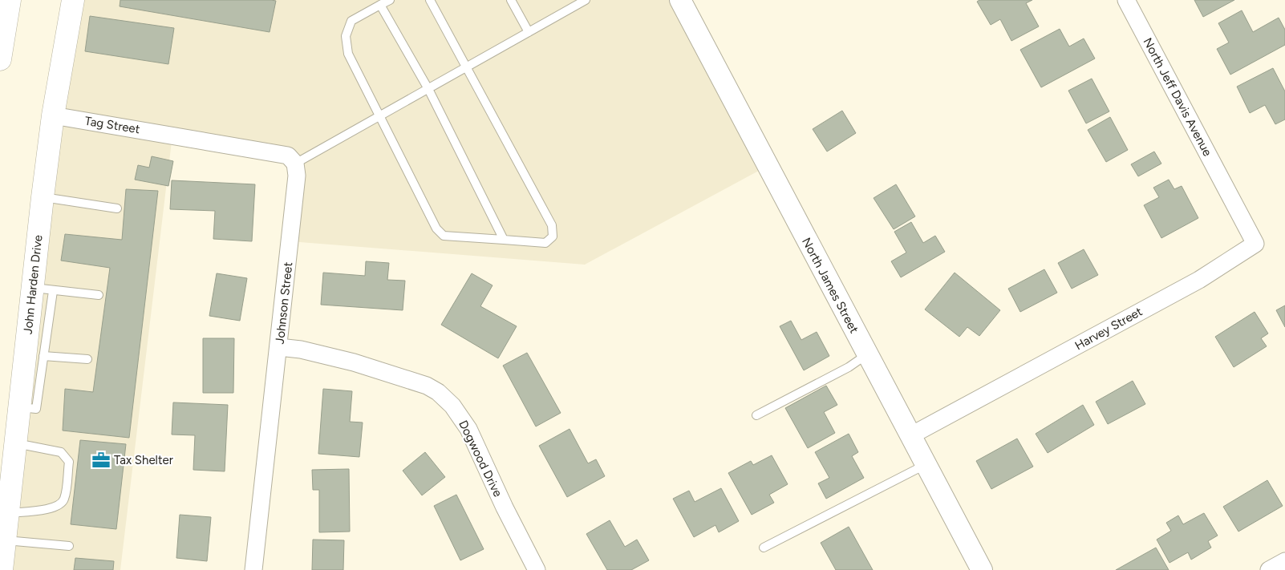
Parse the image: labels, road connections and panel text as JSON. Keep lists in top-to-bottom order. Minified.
{"streets":{"main road":["John Harden Drive"],"street":["North Jeff Davis Avenue","Tag Street","North James Street","Johnson Street","Harvey Street","Dogwood Drive"]},"crossings":[["North Jeff Davis Avenue","Harvey Street"],["Tag Street","John Harden Drive"],["Tag Street","Johnson Street"],["North James Street","Harvey Street"],["Johnson Street","Dogwood Drive"]],"places":{"office":["Tax Shelter"]}}
